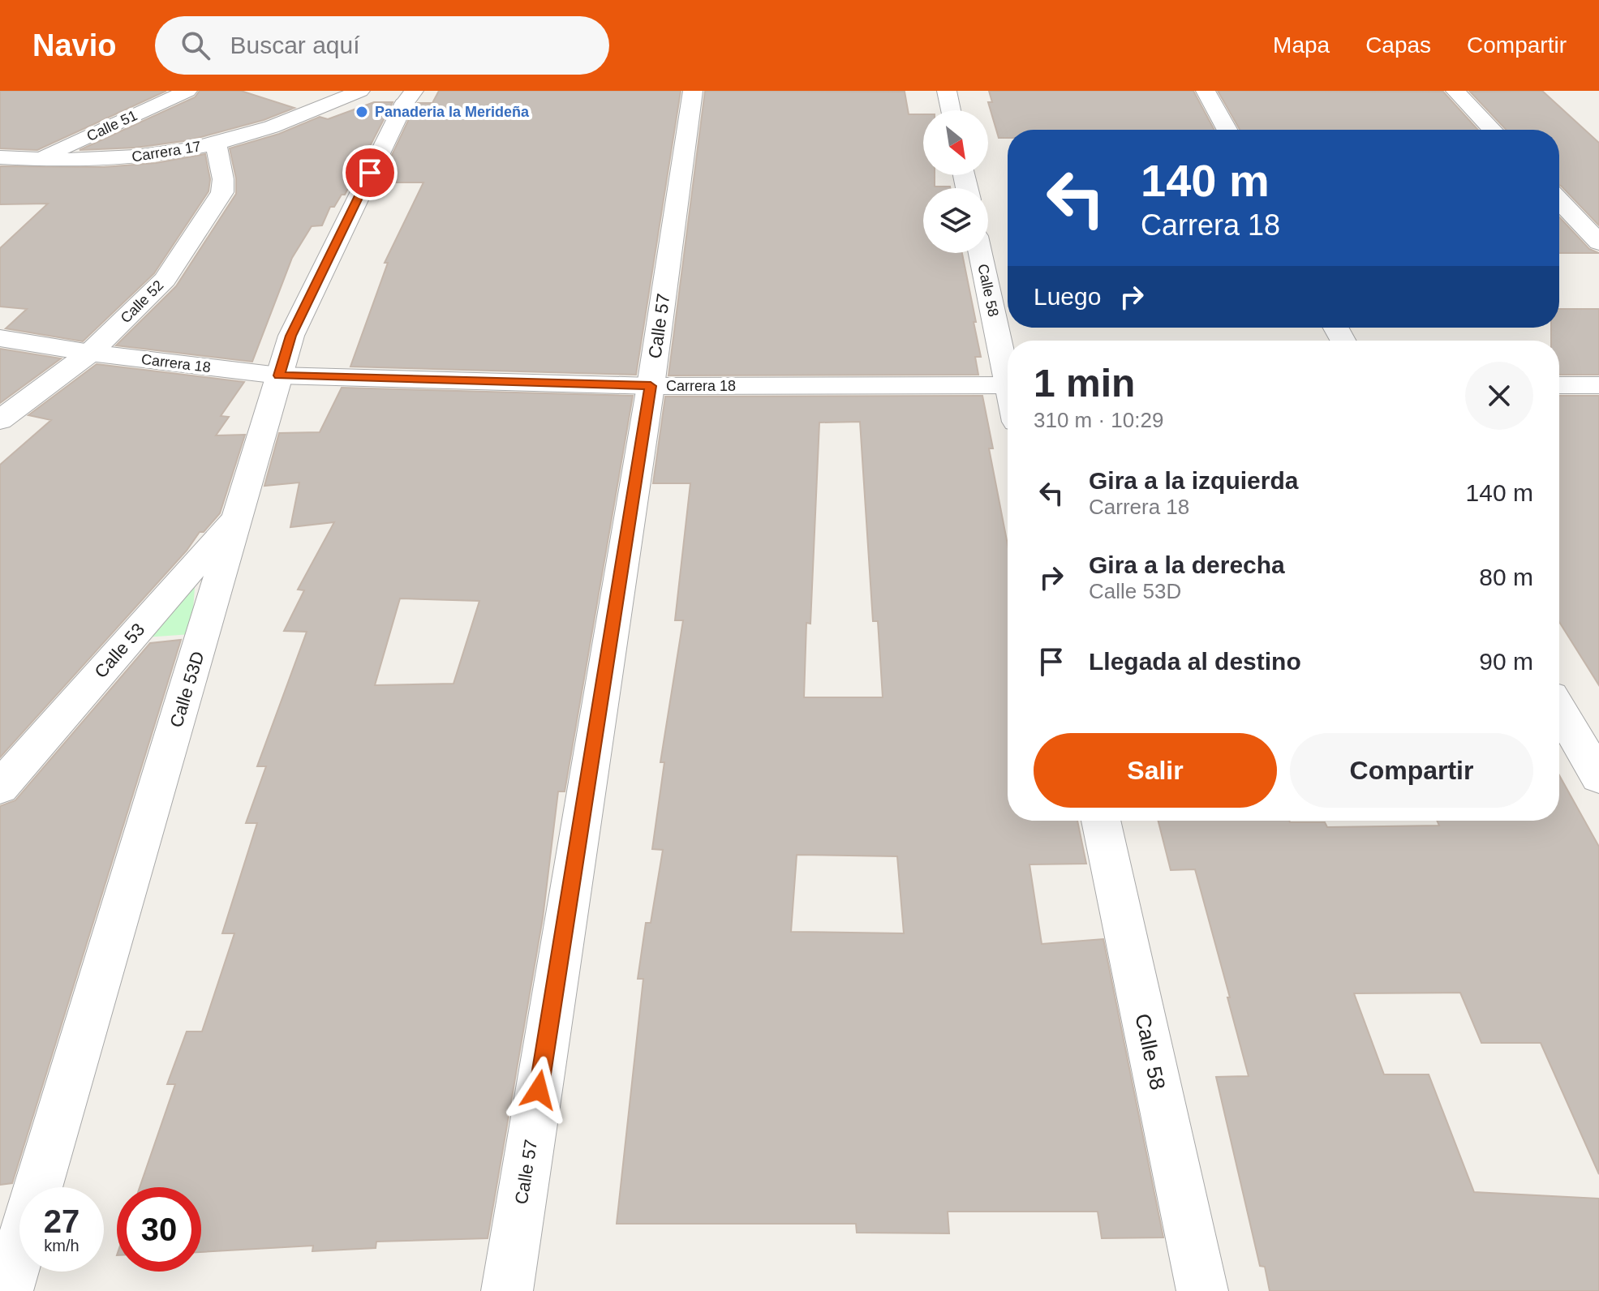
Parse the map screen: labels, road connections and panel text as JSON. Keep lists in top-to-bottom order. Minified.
{"streets":{"street":["Calle 51","Carrera 17","Calle 58","Calle 52","Calle 57","Carrera 18","Calle 53","Calle 53D"]},"crossings":[["Calle 51","Carrera 17"],["Carrera 17","Calle 52"],["Carrera 17","Calle 53D"],["Calle 52","Carrera 18"],["Calle 57","Carrera 18"],["Carrera 18","Calle 53D"],["Calle 53","Calle 53D"]],"places":["Panaderia la Merideña"],"north":"bottom right","page":{"header":"Navio","search":"Buscar aquí","nav":["Mapa","Capas","Compartir"],"turn":["140 m","Carrera 18"],"then":"Luego","heading":["1 min","310 m · 10:29"],"list":[{"name":"Gira a la izquierda","note":"Carrera 18","value":"140 m"},{"name":"Gira a la derecha","note":"Calle 53D","value":"80 m"},{"name":"Llegada al destino","value":"90 m"}],"buttons":["Salir","Compartir"],"speed":"27 km/h","limit":"30"}}
